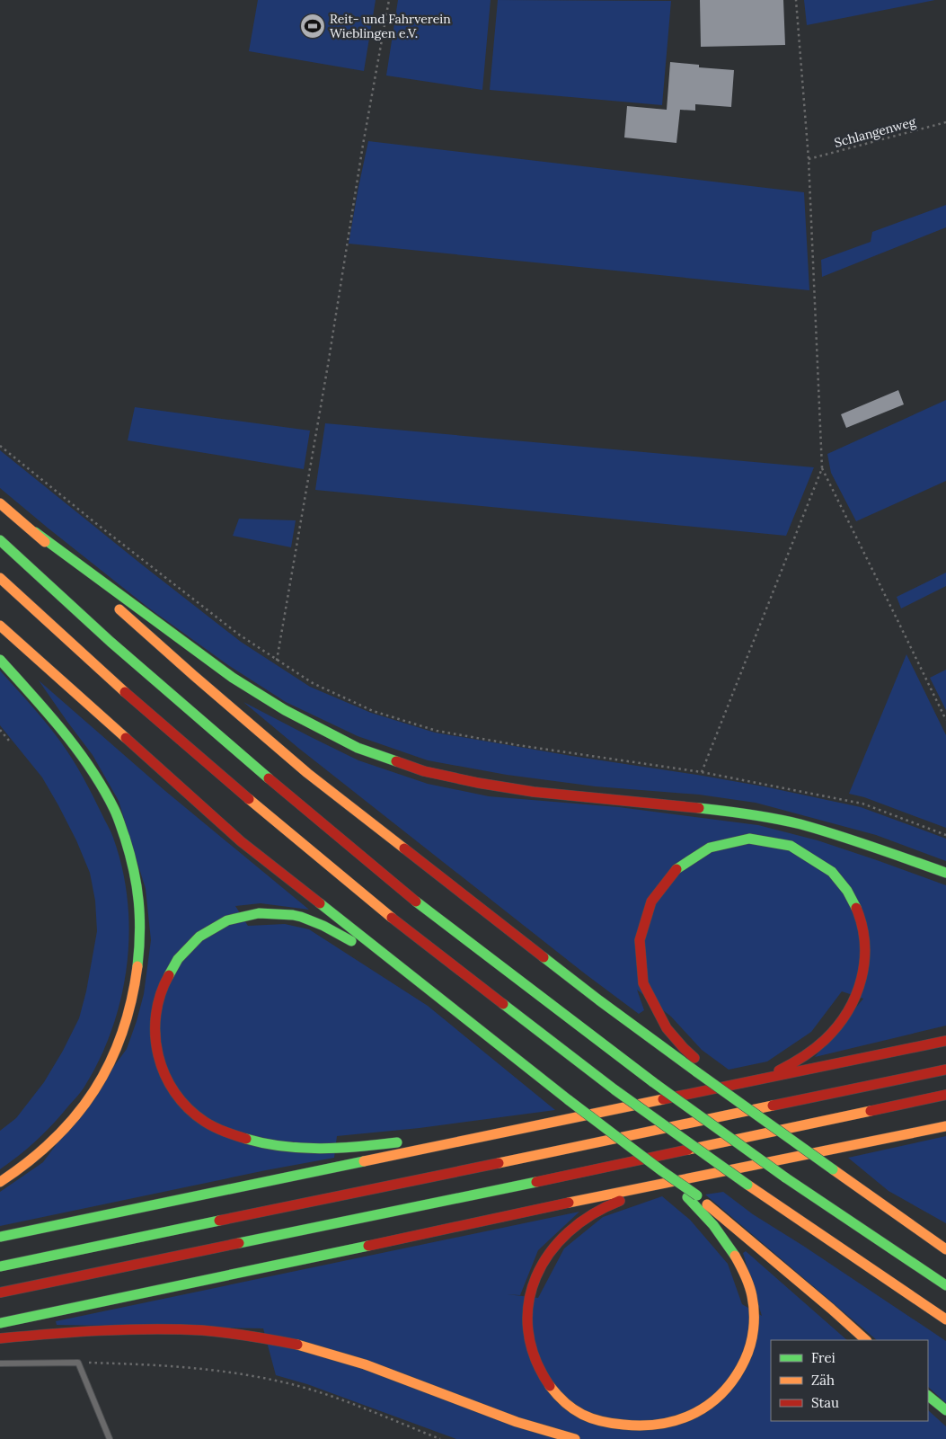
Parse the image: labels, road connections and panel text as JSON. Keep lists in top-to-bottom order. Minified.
{"streets":{"path":["Schlangenweg"]},"places":{"sports":["Reit- und Fahrverein Wieblingen e.V."]},"legend":["Frei","Zäh","Stau"]}
